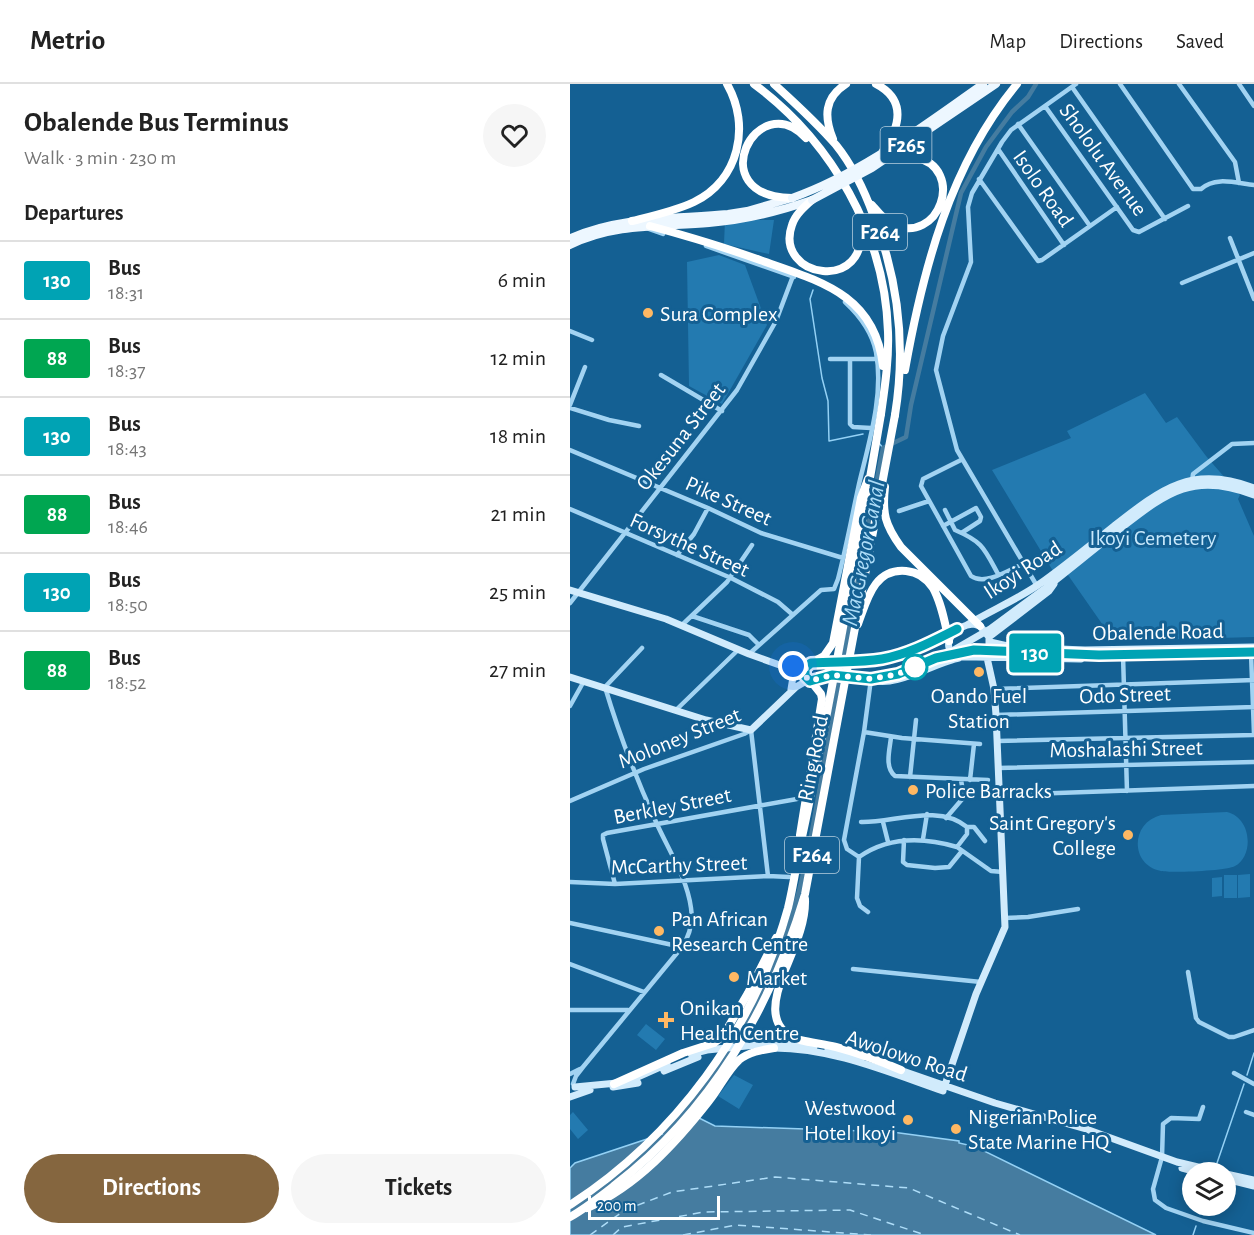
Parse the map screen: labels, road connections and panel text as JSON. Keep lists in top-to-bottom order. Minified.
{"streets":{"highway":["F265","F264","Ring Road"],"main road":["Ikoyi Road","Obalende Road","Moloney Street","Awolowo Road"],"street":["Shololu Avenue","Isolo Road","Okesuna Street","Pike Street","Forsythe Street","Odo Street","Moshalashi Street","Berkley Street","McCarthy Street"]},"crossings":[["F265","Ring Road"],["Okesuna Street","Pike Street"],["Okesuna Street","Forsythe Street"],["Ikoyi Road","Obalende Road"],["Obalende Road","Moloney Street"],["Berkley Street","McCarthy Street"]],"water":["MacGregor Canal"],"parks":["Ikoyi Cemetery"],"places":{"other":["Sura Complex","Oando Fuel Station","Police Barracks","Saint Gregory's College","Pan African Research Centre","Market","Westwood Hotel Ikoyi","Nigerian Police State Marine HQ"],"health":["Onikan Health Centre"]},"lines":["bus line 130"],"scale_bar":"200 m","page":{"header":"Metrio","nav":["Map","Directions","Saved"],"heading":[["Obalende Bus Terminus","Walk · 3 min · 230 m"],"Departures"],"on_map":"130","list":[{"mark":"130","name":"Bus","note":"18:31","value":"6 min"},{"mark":"88","name":"Bus","note":"18:37","value":"12 min"},{"mark":"130","name":"Bus","note":"18:43","value":"18 min"},{"mark":"88","name":"Bus","note":"18:46","value":"21 min"},{"mark":"130","name":"Bus","note":"18:50","value":"25 min"},{"mark":"88","name":"Bus","note":"18:52","value":"27 min"}],"buttons":["Directions","Tickets"],"scale":"200 m"}}
